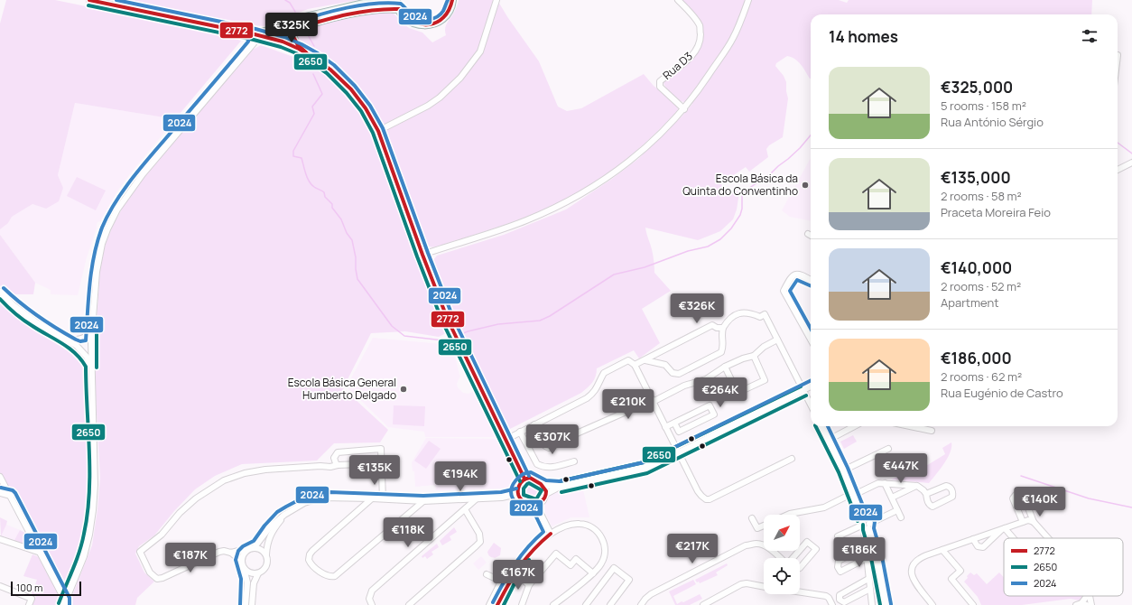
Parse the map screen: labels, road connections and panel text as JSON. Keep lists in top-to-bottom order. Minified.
{"streets":{"street":["Rua D3"]},"places":["Escola Básica da Quinta do Conventinho","Escola Básica General Humberto Delgado"],"lines":["transit line 2772","transit line 2024","transit line 2650"],"legend":["2772","2650","2024"],"scale_bar":"100 m","north":"top right","page":{"price":["€325K","€326K","€264K","€210K","€307K","€447K","€135K","€194K","€140K","€118K","€217K","€186K","€187K","€167K"],"heading":"14 homes","list":[{"name":"€325,000","note":"5 rooms · 158 m² · Rua António Sérgio"},{"name":"€135,000","note":"2 rooms · 58 m² · Praceta Moreira Feio"},{"name":"€140,000","note":"2 rooms · 52 m² · Apartment"},{"name":"€186,000","note":"2 rooms · 62 m² · Rua Eugénio de Castro"}],"scale":"100 m"}}
